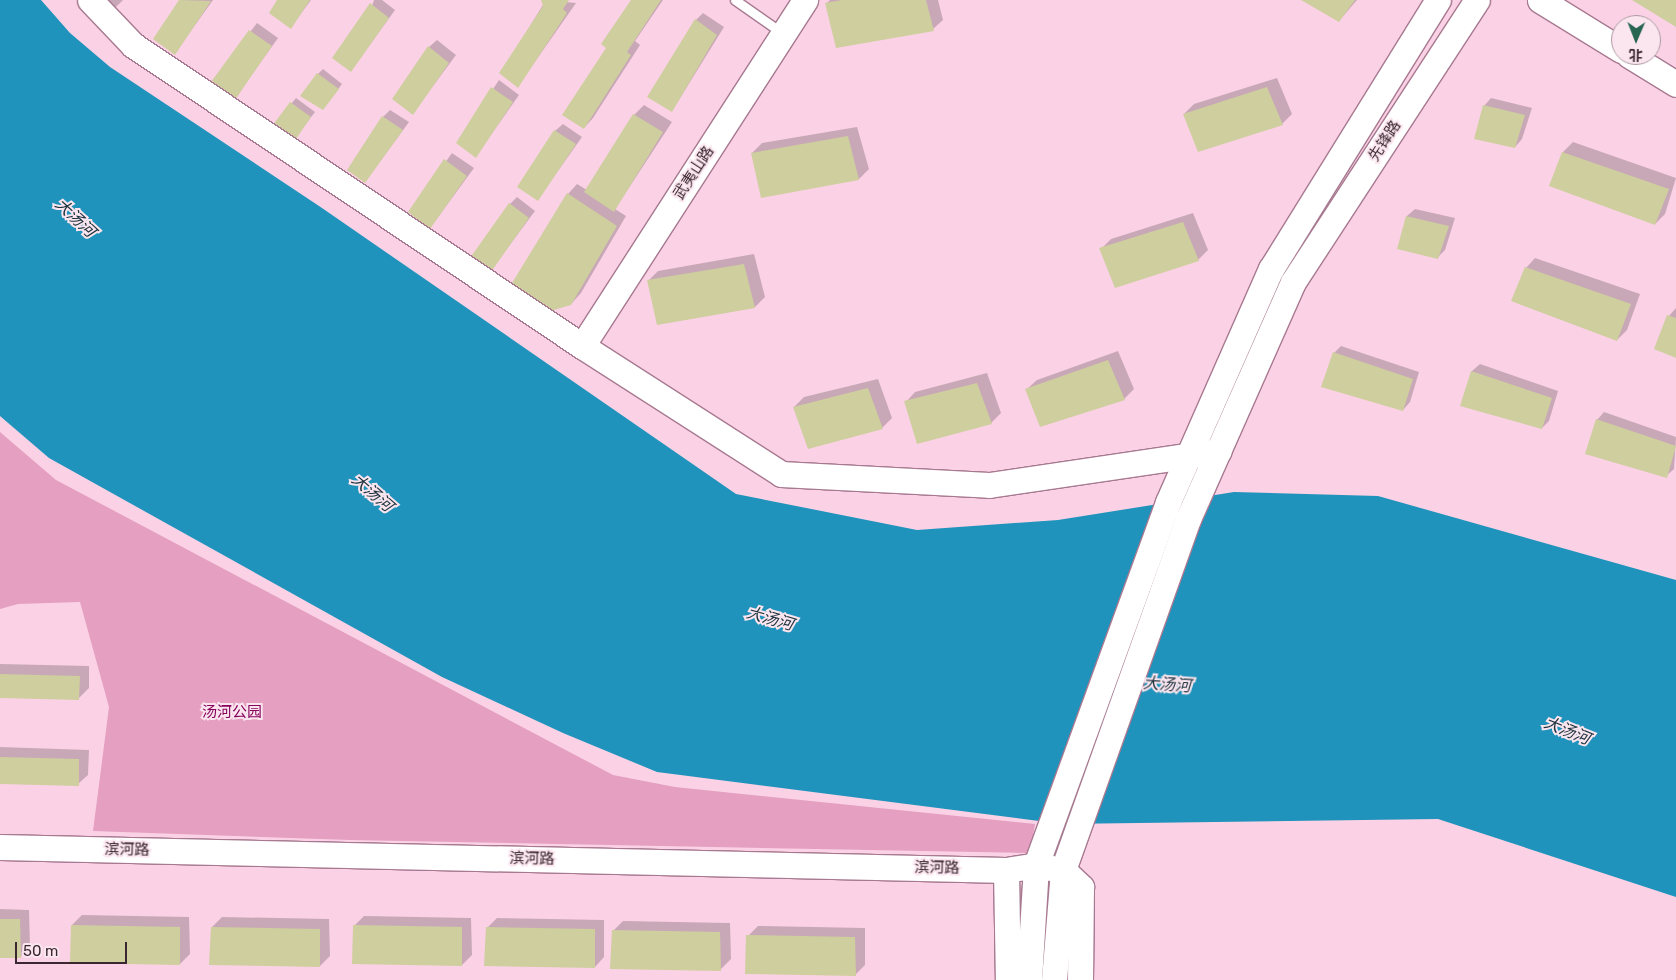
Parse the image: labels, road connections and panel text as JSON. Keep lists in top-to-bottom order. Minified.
{"streets":{"street":["先锋路","武夷山路","滨河路"]},"crossings":[["先锋路","滨河路"]],"water":["大汤河"],"parks":["汤河公园"],"scale_bar":"50 m","north":"bottom"}
